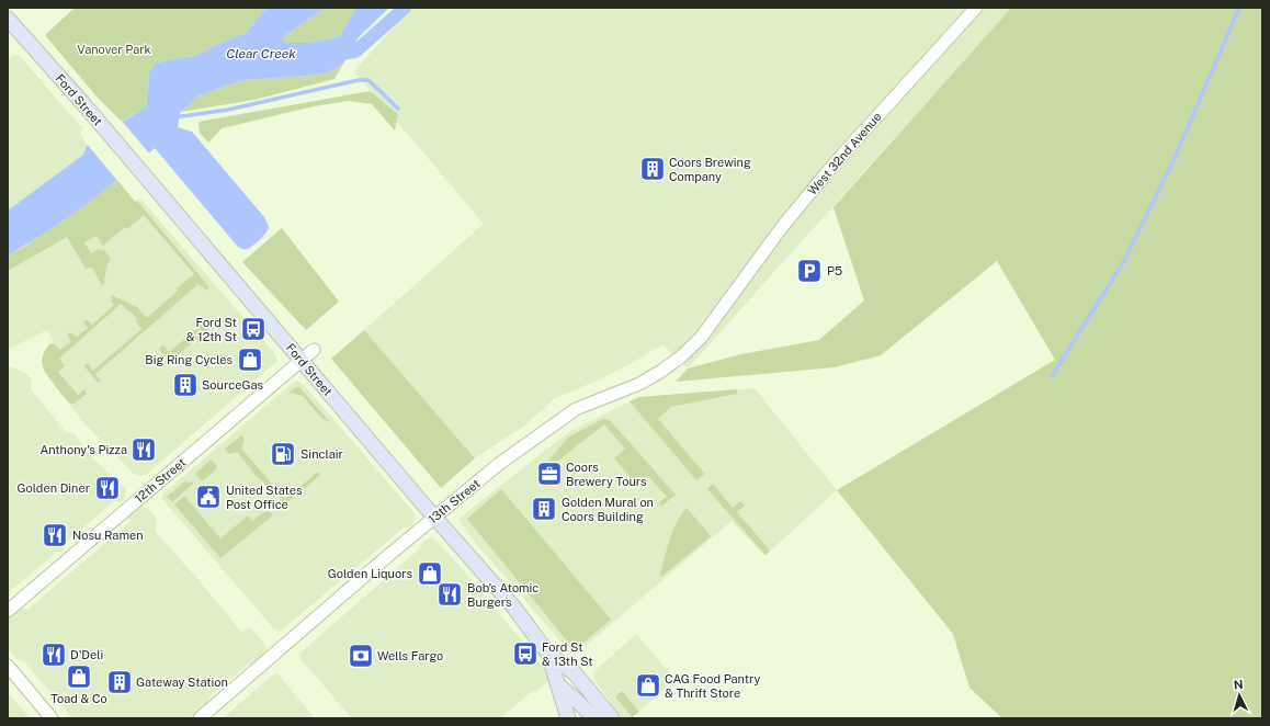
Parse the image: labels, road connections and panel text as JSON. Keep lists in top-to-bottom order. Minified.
{"streets":{"main road":["Ford Street"],"street":["West 32nd Avenue","12th Street","13th Street"]},"crossings":[["Ford Street","12th Street"],["Ford Street","13th Street"],["West 32nd Avenue","13th Street"]],"water":["Clear Creek"],"parks":["Vanover Park"],"places":{"building":["Coors Brewing Company","SourceGas","Golden Mural on Coors Building","Gateway Station"],"parking":["P5"],"bus stop":["Ford St & 12th St","Ford St & 13th St"],"shop":["Big Ring Cycles","Golden Liquors","Toad & Co","CAG Food Pantry & Thrift Store"],"restaurant":["Anthony's Pizza","Golden Diner","Nosu Ramen","Bob's Atomic Burgers","D'Deli"],"fuel station":["Sinclair"],"office":["Coors Brewery Tours"],"public building":["United States Post Office"],"bank":["Wells Fargo"]},"north":"top"}
